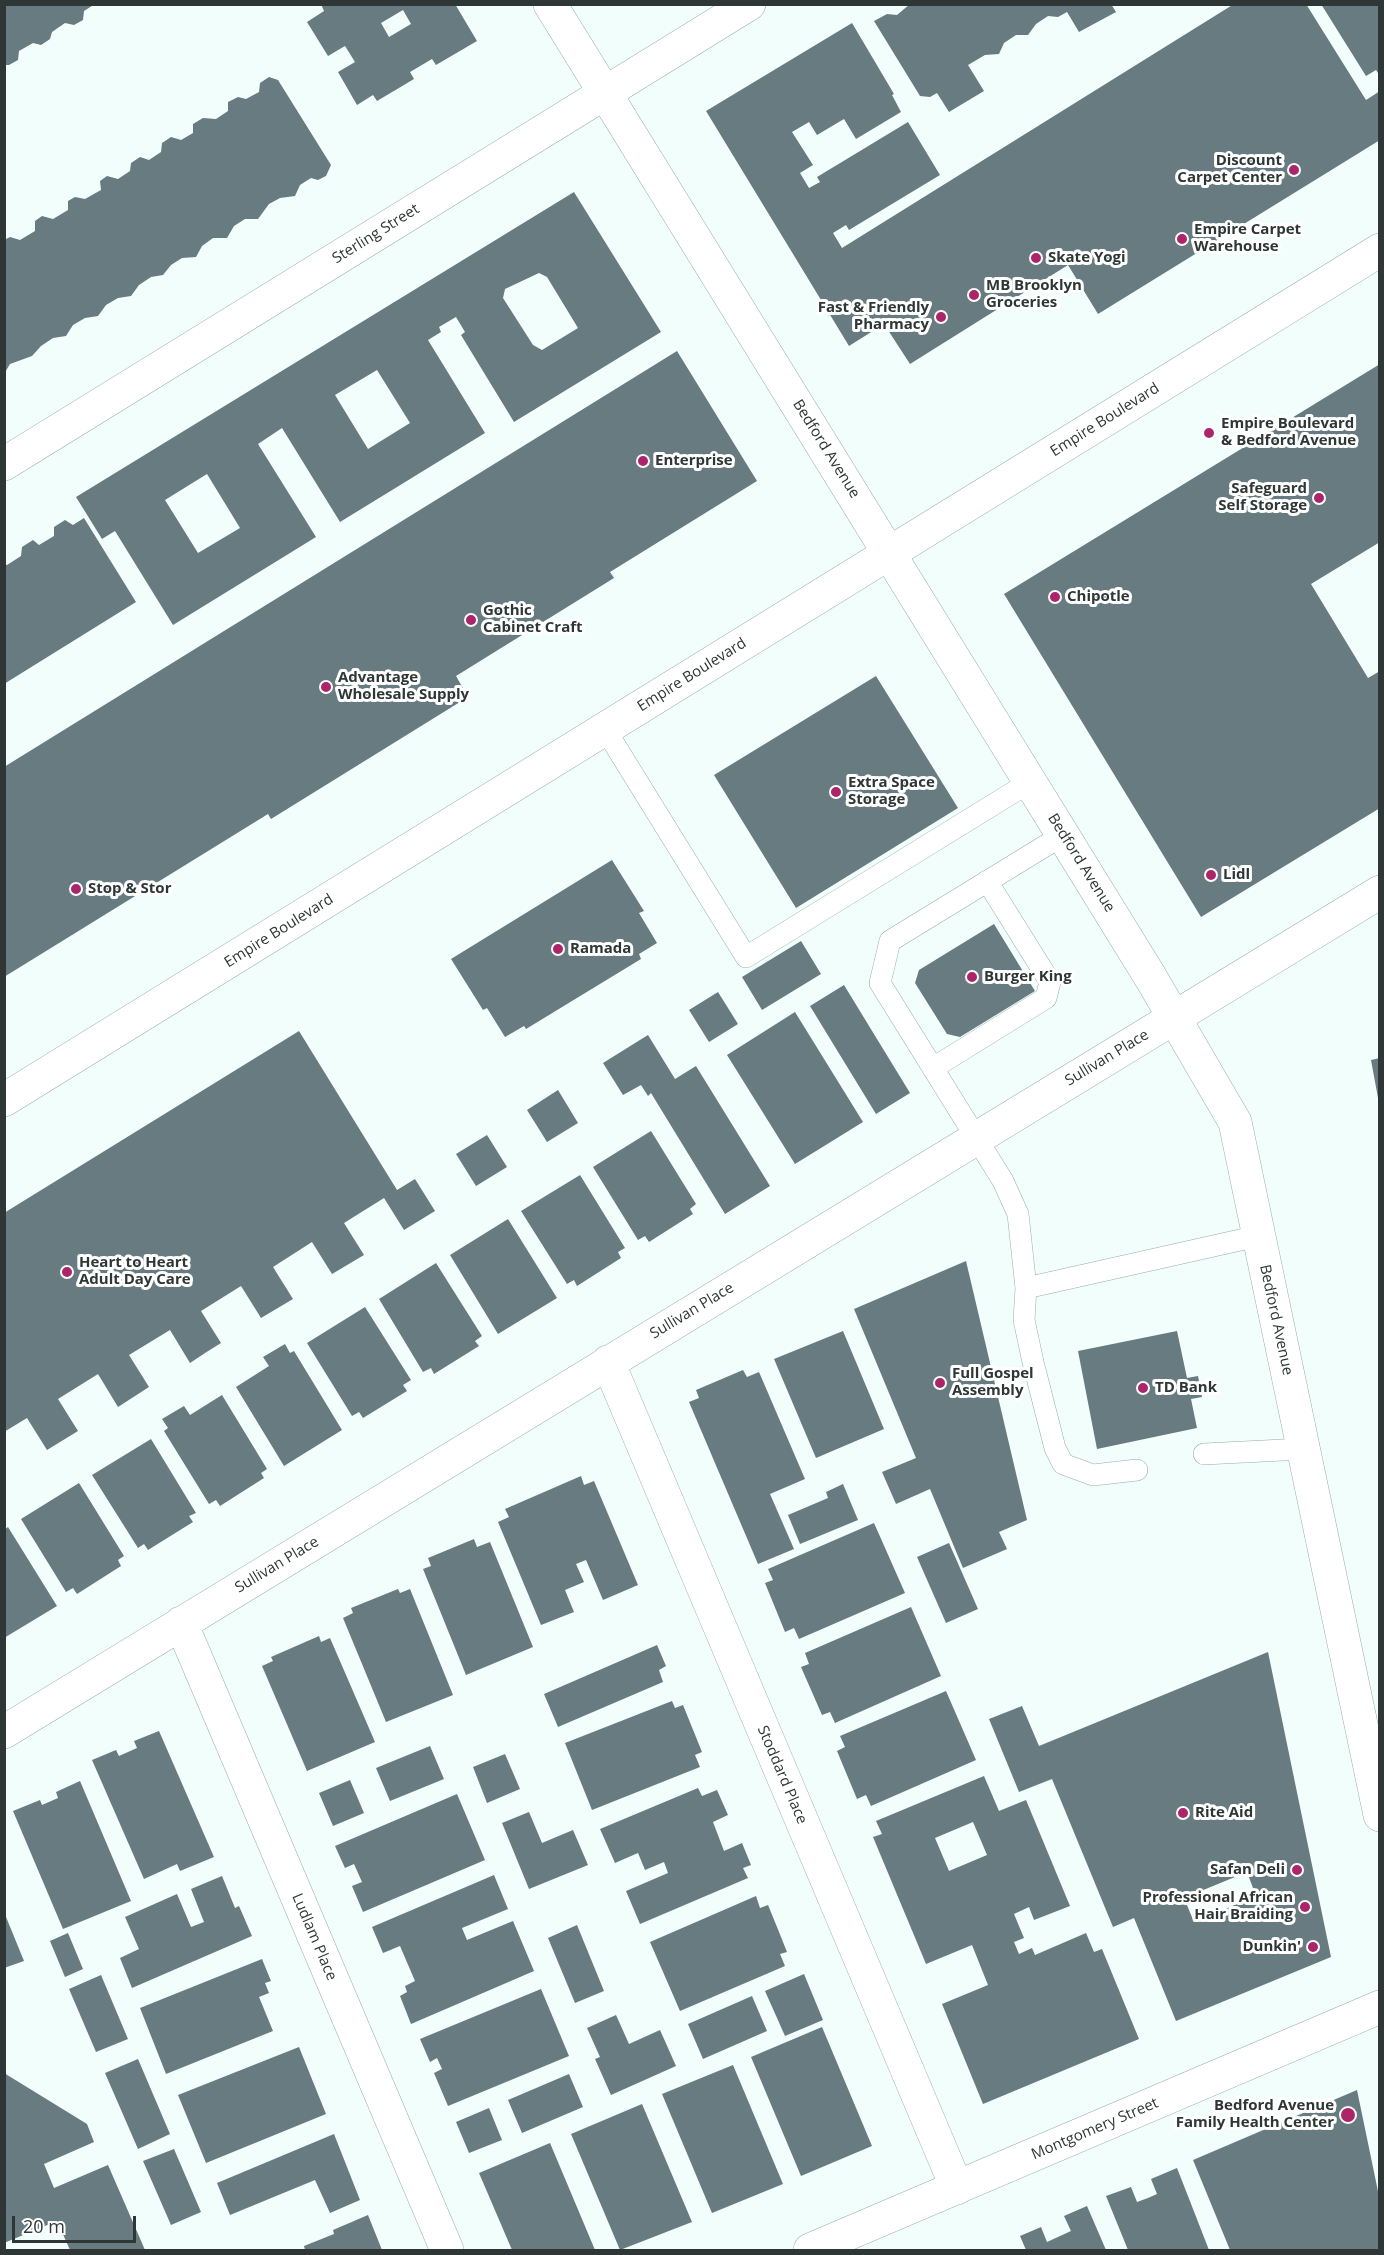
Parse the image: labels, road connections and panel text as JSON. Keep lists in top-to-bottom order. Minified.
{"streets":{"street":["Sterling Street","Empire Boulevard","Bedford Avenue","Sullivan Place","Stoddard Place","Ludlam Place","Montgomery Street"]},"crossings":[["Sterling Street","Bedford Avenue"],["Empire Boulevard","Bedford Avenue"],["Bedford Avenue","Sullivan Place"],["Sullivan Place","Stoddard Place"],["Sullivan Place","Ludlam Place"],["Stoddard Place","Montgomery Street"]],"places":["Discount Carpet Center","Empire Carpet Warehouse","Skate Yogi","MB Brooklyn Groceries","Fast & Friendly Pharmacy","Empire Boulevard & Bedford Avenue","Enterprise","Safeguard Self Storage","Chipotle","Gothic Cabinet Craft","Advantage Wholesale Supply","Extra Space Storage","Lidl","Stop & Stor","Ramada","Burger King","Heart to Heart Adult Day Care","Full Gospel Assembly","TD Bank","Rite Aid","Safan Deli","Professional African Hair Braiding","Dunkin'","Bedford Avenue Family Health Center"],"scale_bar":"20 m"}
